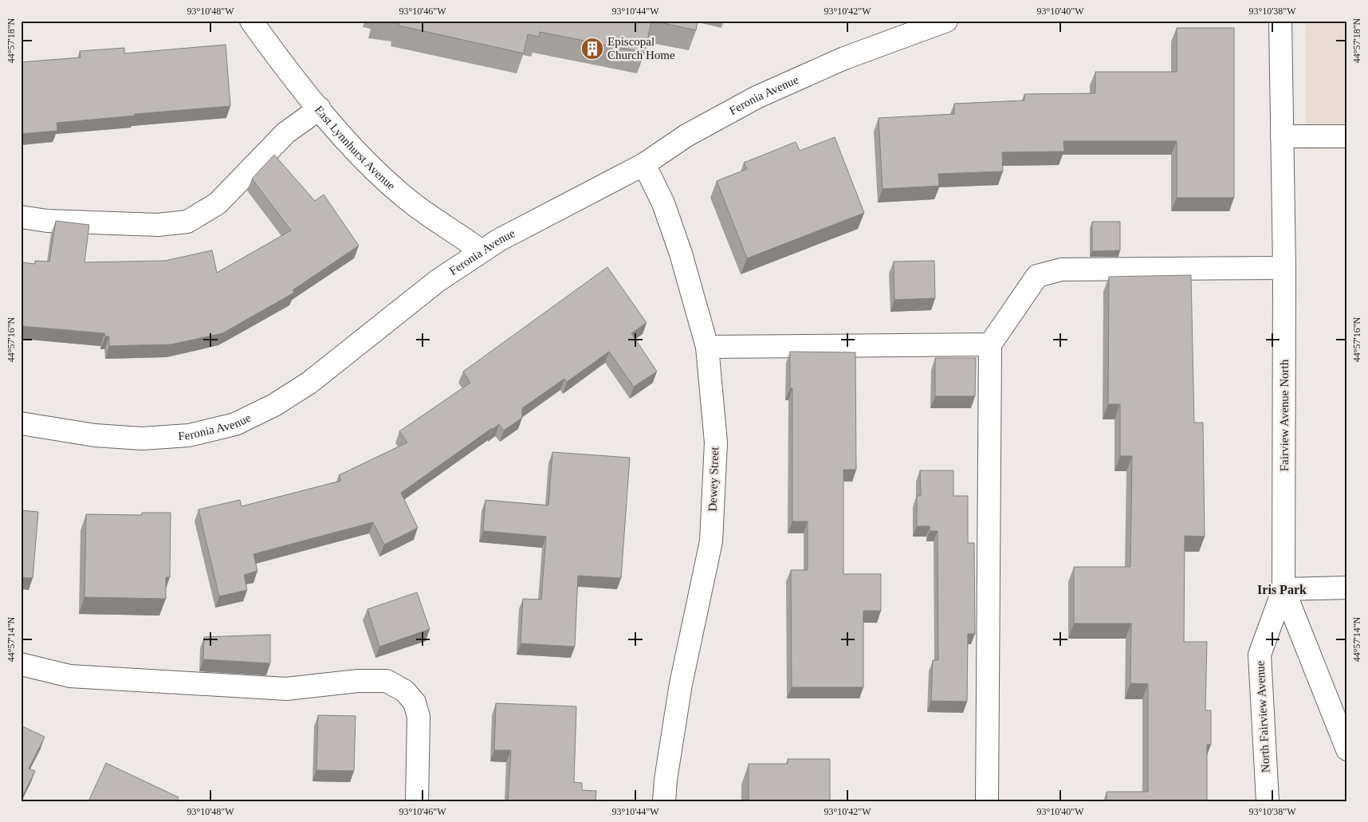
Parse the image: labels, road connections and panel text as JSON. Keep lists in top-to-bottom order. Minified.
{"streets":{"street":["Feronia Avenue","East Lynnhurst Avenue","Fairview Avenue North","Dewey Street","North Fairview Avenue"]},"crossings":[["Feronia Avenue","East Lynnhurst Avenue"],["Feronia Avenue","Dewey Street"],["Fairview Avenue North","North Fairview Avenue"]],"districts":["Iris Park"],"places":{"building":["Episcopal Church Home"]},"coordinates":["93°10'48\"W","93°10'46\"W","93°10'44\"W","93°10'42\"W","93°10'40\"W","93°10'38\"W","44°57'18\"N","44°57'16\"N","44°57'14\"N"]}
